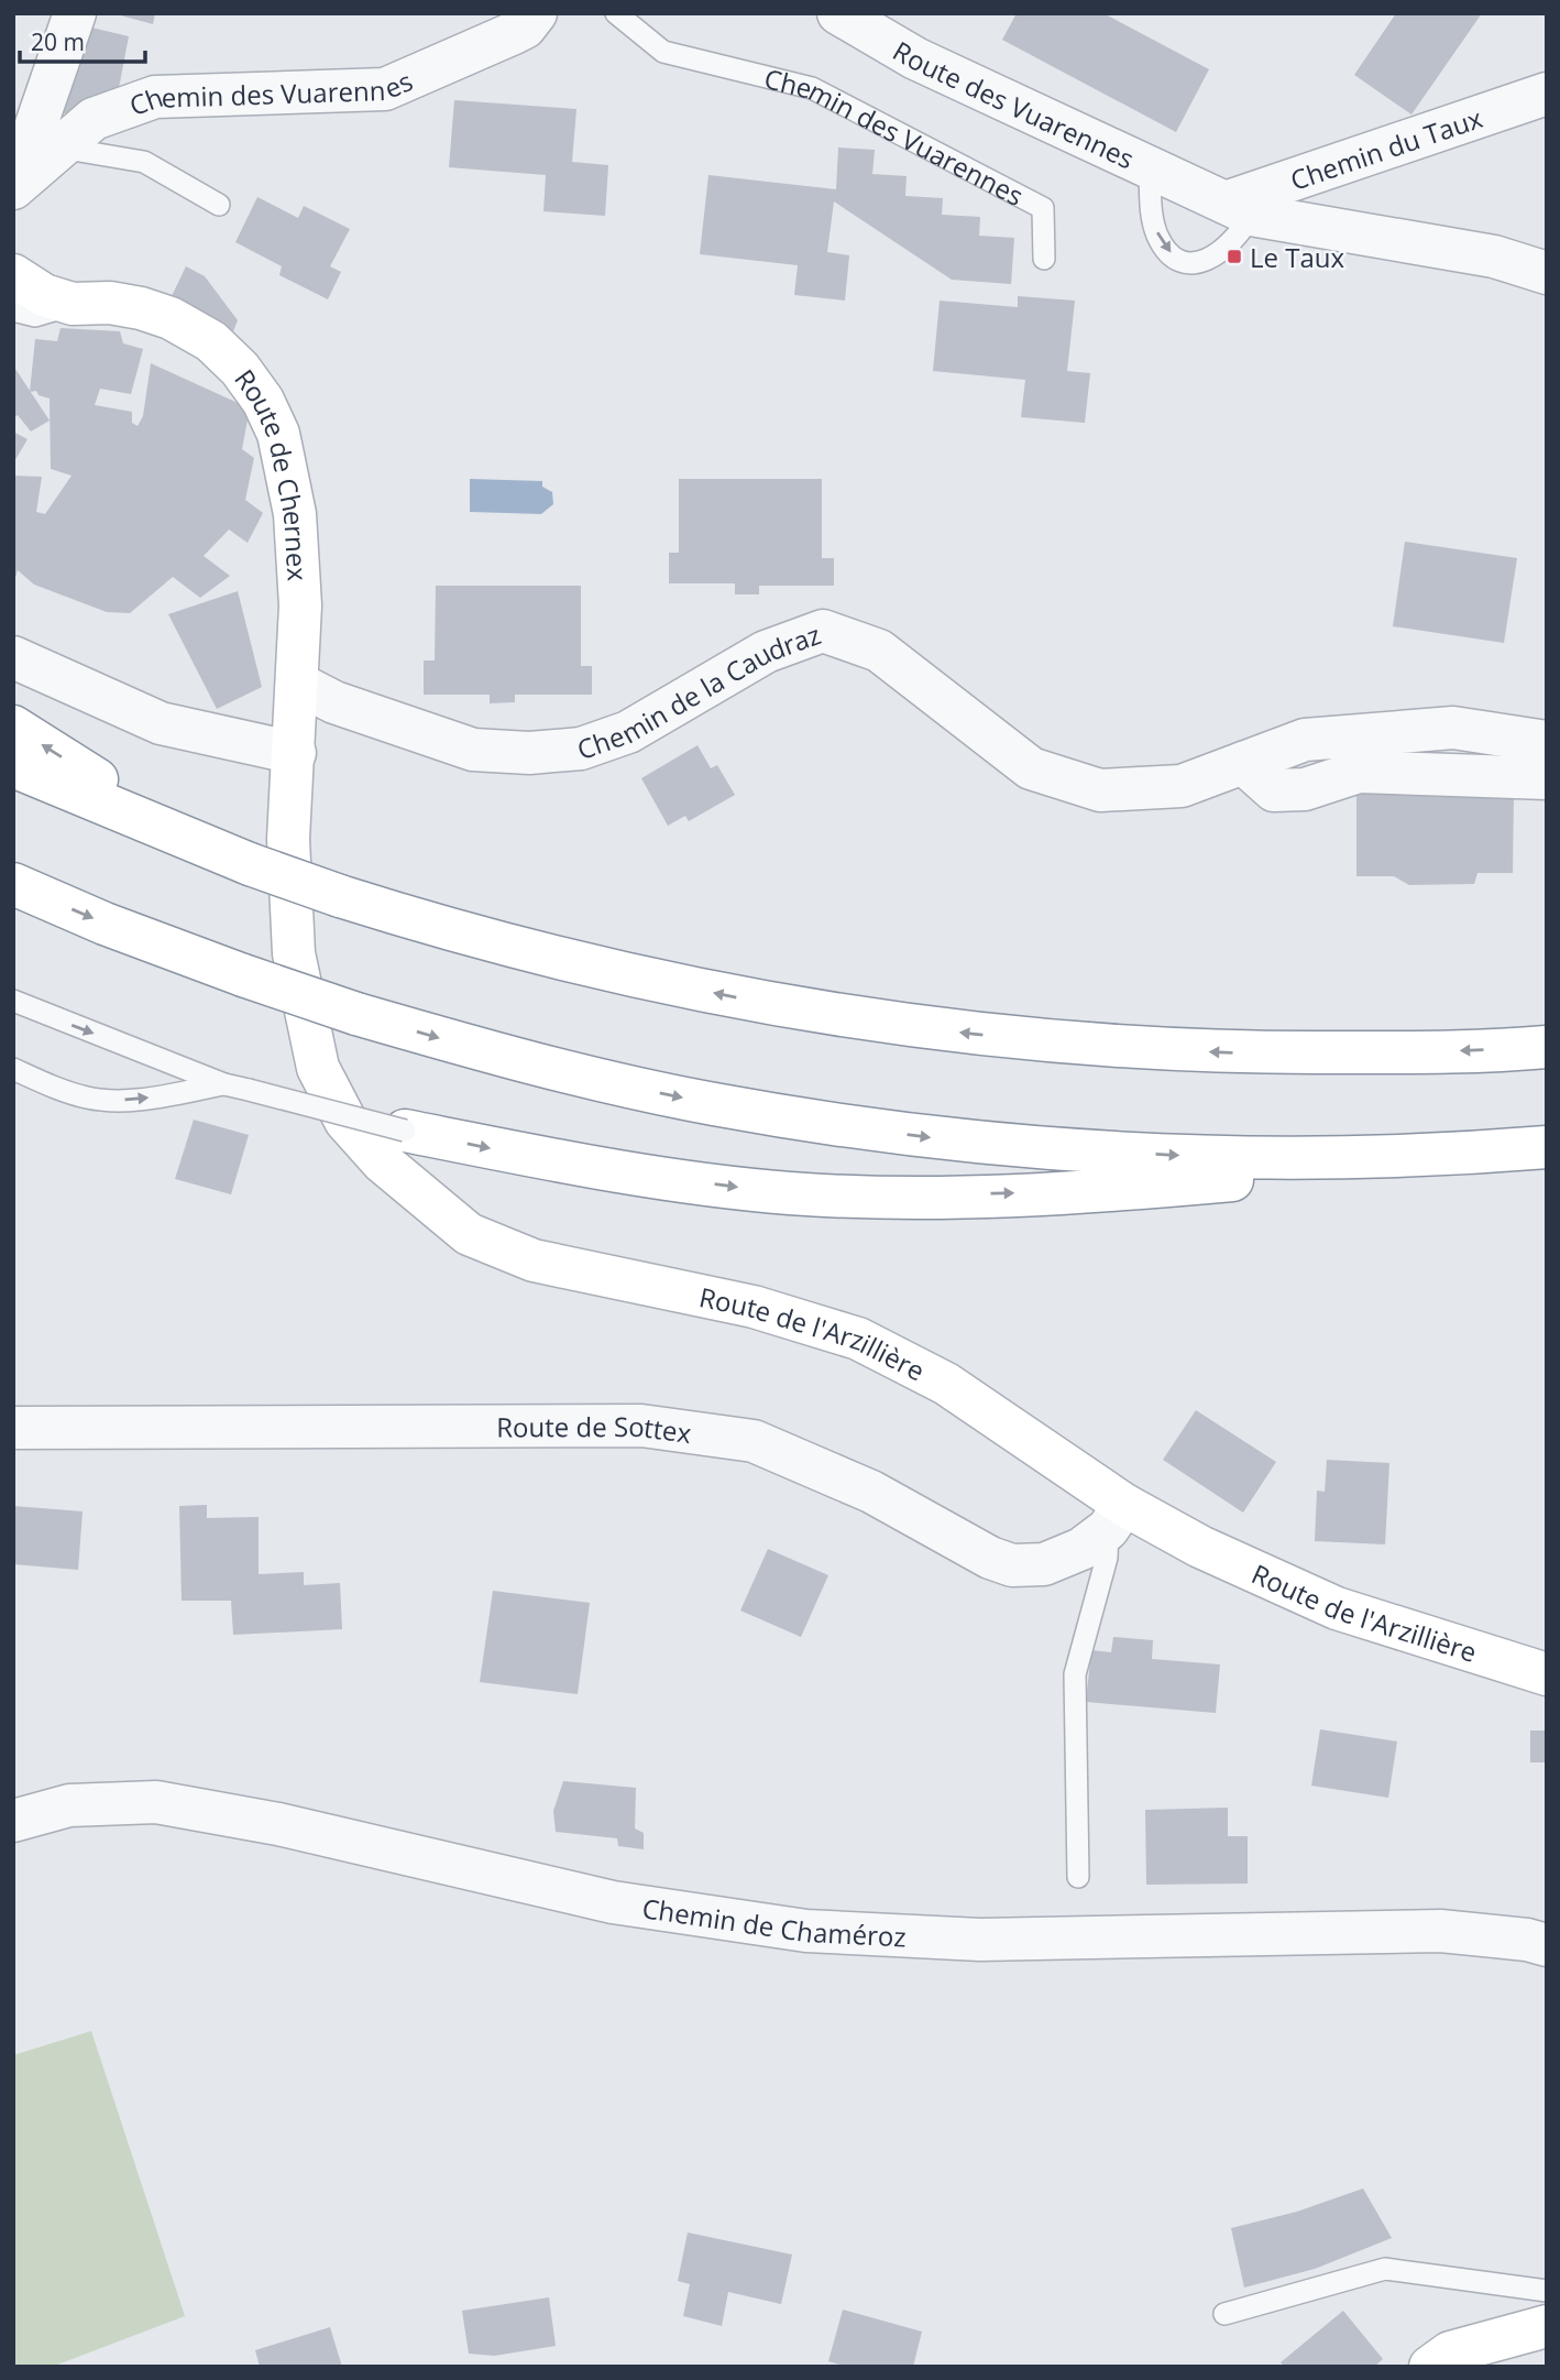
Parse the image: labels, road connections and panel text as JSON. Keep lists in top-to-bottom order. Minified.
{"streets":{"main road":["Route de Chernex","Route de l'Arzillière"],"street":["Chemin des Vuarennes","Route des Vuarennes","Chemin du Taux","Chemin de la Caudraz","Route de Sottex","Chemin de Chaméroz"]},"crossings":[["Route des Vuarennes","Chemin du Taux"],["Route de Chernex","Chemin de la Caudraz"],["Route de Chernex","Route de l'Arzillière"],["Route de l'Arzillière","Route de Sottex"]],"places":{"transit":["Le Taux"]},"scale_bar":"20 m"}
